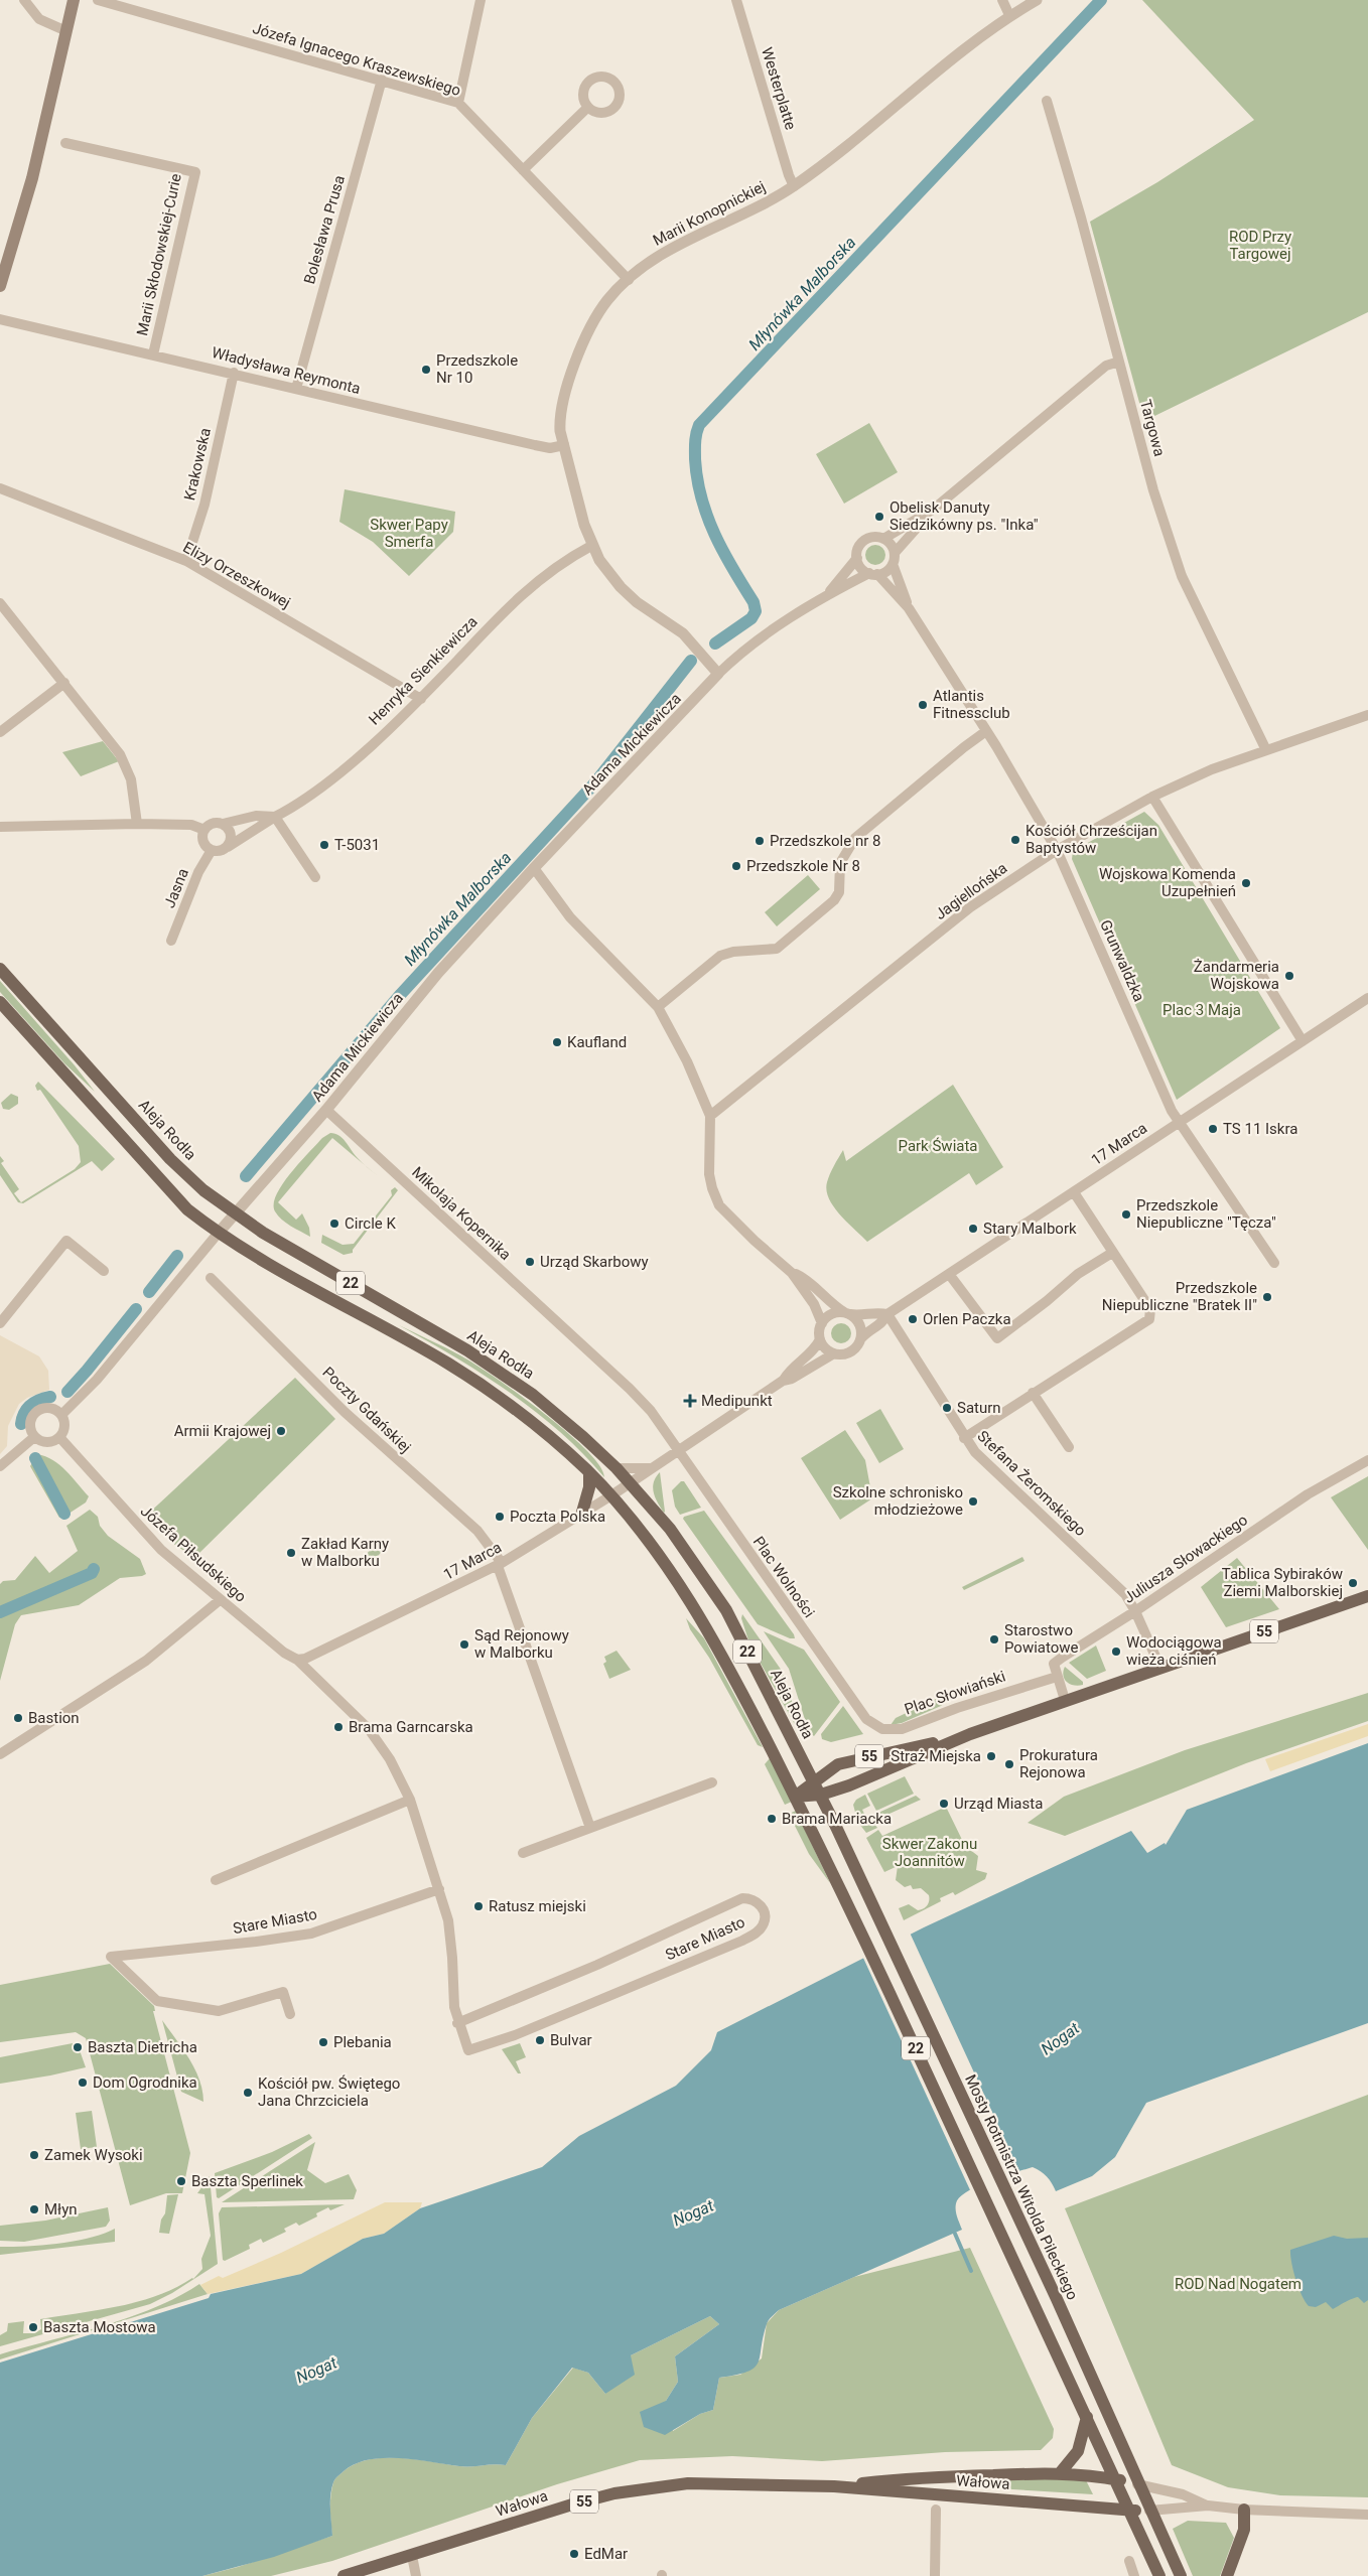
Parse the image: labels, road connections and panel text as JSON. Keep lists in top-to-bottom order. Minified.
{"streets":{"main road":["Aleja Rodła","22","55","Mosty Rotmistrza Witolda Pileckiego","Wałowa"],"street":["Józefa Ignacego Kraszewskiego","Westerplatte","Marii Konopnickiej","Bolesława Prusa","Marii Skłodowskiej-Curie","Władysława Reymonta","Targowa","Krakowska","Elizy Orzeszkowej","Henryka Sienkiewicza","Adama Mickiewicza","Jasna","Jagiellońska","Grunwaldzka","17 Marca","Mikołaja Kopernika","Poczty Gdańskiej","Stefana Żeromskiego","Józefa Piłsudskiego","Juliusza Słowackiego","Plac Wolności","Plac Słowiański","Stare Miasto"]},"crossings":[["Józefa Ignacego Kraszewskiego","Marii Konopnickiej"],["Józefa Ignacego Kraszewskiego","Bolesława Prusa"],["Westerplatte","Marii Konopnickiej"],["Marii Konopnickiej","Władysława Reymonta"],["Marii Konopnickiej","Henryka Sienkiewicza"],["Marii Konopnickiej","Adama Mickiewicza"],["Bolesława Prusa","Władysława Reymonta"],["Marii Skłodowskiej-Curie","Władysława Reymonta"],["Władysława Reymonta","Krakowska"],["Targowa","Jagiellońska"],["Krakowska","Elizy Orzeszkowej"],["Elizy Orzeszkowej","Henryka Sienkiewicza"],["Henryka Sienkiewicza","Jasna"],["Adama Mickiewicza","Grunwaldzka"],["Adama Mickiewicza","Aleja Rodła"],["Adama Mickiewicza","Mikołaja Kopernika"],["Adama Mickiewicza","22"],["Adama Mickiewicza","Józefa Piłsudskiego"],["Jagiellońska","Grunwaldzka"],["Grunwaldzka","17 Marca"],["Aleja Rodła","17 Marca"],["Aleja Rodła","55"],["Aleja Rodła","Mosty Rotmistrza Witolda Pileckiego"],["17 Marca","Mikołaja Kopernika"],["17 Marca","22"],["17 Marca","Poczty Gdańskiej"],["17 Marca","Stefana Żeromskiego"],["17 Marca","Józefa Piłsudskiego"],["17 Marca","Plac Wolności"],["17 Marca","Stare Miasto"],["Mikołaja Kopernika","Plac Wolności"],["22","55"],["22","Mosty Rotmistrza Witolda Pileckiego"],["22","Wałowa"],["Stefana Żeromskiego","Juliusza Słowackiego"],["Stefana Żeromskiego","55"],["Józefa Piłsudskiego","Stare Miasto"],["Juliusza Słowackiego","Plac Słowiański"],["Plac Wolności","Plac Słowiański"],["55","Mosty Rotmistrza Witolda Pileckiego"],["55","Wałowa"]],"water":["Młynówka Malborska","Nogat"],"parks":["ROD Przy Targowej","Skwer Papy Smerfa","Plac 3 Maja","Park Świata","Skwer Zakonu Joannitów","ROD Nad Nogatem"],"places":{"other":["Przedszkole Nr 10","Obelisk Danuty Siedzikówny ps. \"Inka\"","Atlantis Fitnessclub","Kościół Chrześcijan Baptystów","Przedszkole nr 8","T-5031","Przedszkole Nr 8","Wojskowa Komenda Uzupełnień","Żandarmeria Wojskowa","Kaufland","TS 11 Iskra","Przedszkole Niepubliczne \"Tęcza\"","Circle K","Stary Malbork","Urząd Skarbowy","Przedszkole Niepubliczne \"Bratek II\"","Orlen Paczka","Saturn","Armii Krajowej","Szkolne schronisko młodzieżowe","Poczta Polska","Zakład Karny w Malborku","Tablica Sybiraków Ziemi Malborskiej","Starostwo Powiatowe","Sąd Rejonowy w Malborku","Wodociągowa wieża ciśnień","Bastion","Brama Garncarska","Straż Miejska","Prokuratura Rejonowa","Urząd Miasta","Brama Mariacka","Ratusz miejski","Bulvar","Plebania","Baszta Dietricha","Dom Ogrodnika","Kościół pw. Świętego Jana Chrzciciela","Zamek Wysoki","Baszta Sperlinek","Młyn","Baszta Mostowa","EdMar"],"health":["Medipunkt"]}}
